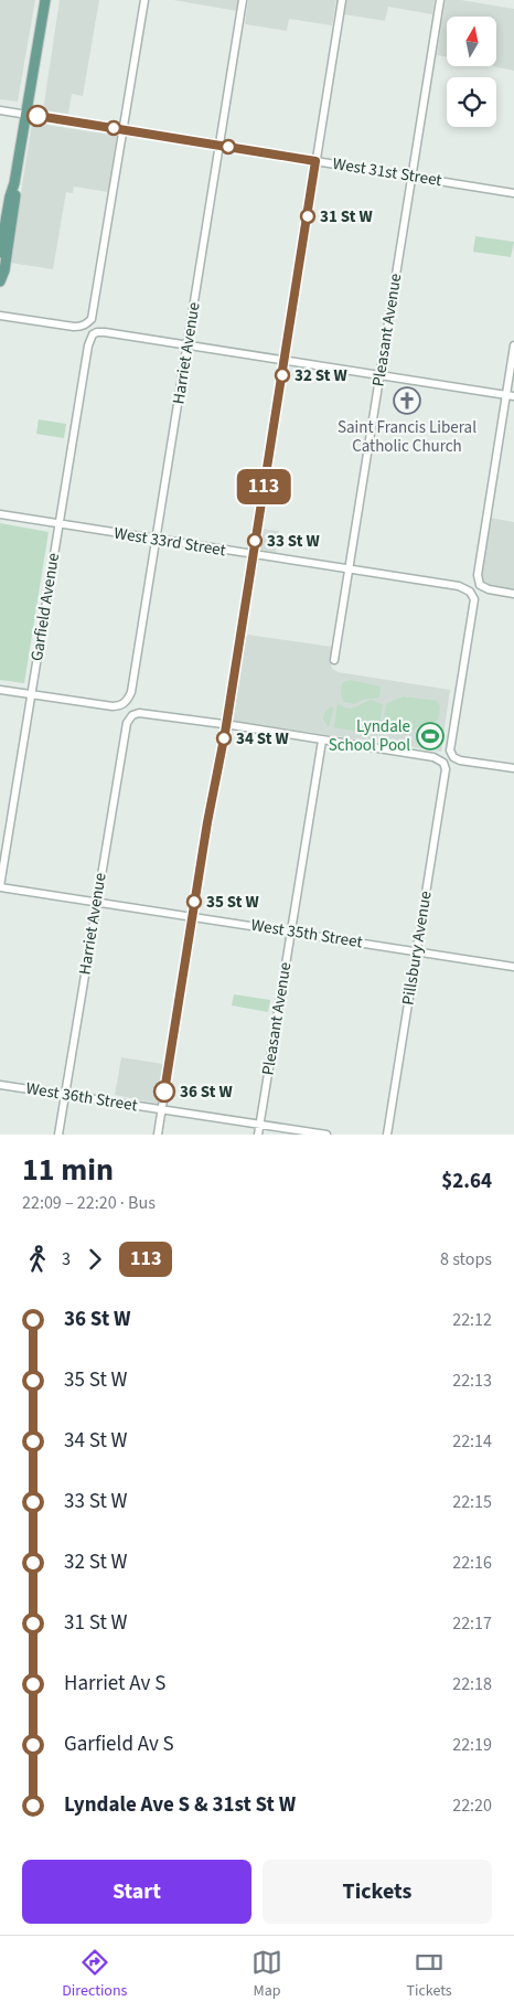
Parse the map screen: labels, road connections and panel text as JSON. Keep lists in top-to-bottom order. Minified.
{"streets":{"street":["West 31st Street","Pleasant Avenue","Harriet Avenue","West 33rd Street","Garfield Avenue","West 35th Street","Pillsbury Avenue","West 36th Street"]},"crossings":[["West 31st Street","Pleasant Avenue"],["West 31st Street","Harriet Avenue"],["Pleasant Avenue","West 33rd Street"],["Pleasant Avenue","West 35th Street"],["Pleasant Avenue","Pillsbury Avenue"],["Pleasant Avenue","West 36th Street"],["Harriet Avenue","West 33rd Street"],["Harriet Avenue","Garfield Avenue"],["Harriet Avenue","West 35th Street"],["Harriet Avenue","West 36th Street"],["West 33rd Street","Garfield Avenue"],["Garfield Avenue","West 35th Street"],["West 35th Street","Pillsbury Avenue"]],"places":{"other":["31 St W","32 St W","33 St W","34 St W","35 St W","36 St W"],"church":["Saint Francis Liberal Catholic Church"],"sports":["Lyndale School Pool"]},"lines":["bus line 113"],"north":"top","page":{"on_map":"113","heading":["11 min","22:09 – 22:20 · Bus","$2.64"],"legs":["3","113","8 stops"],"list":[{"name":"36 St W","value":"22:12"},{"name":"35 St W","value":"22:13"},{"name":"34 St W","value":"22:14"},{"name":"33 St W","value":"22:15"},{"name":"32 St W","value":"22:16"},{"name":"31 St W","value":"22:17"},{"name":"Harriet Av S","value":"22:18"},{"name":"Garfield Av S","value":"22:19"},{"name":"Lyndale Ave S & 31st St W","value":"22:20"}],"buttons":["Start","Tickets"],"tabs":["Directions","Map","Tickets"]}}
